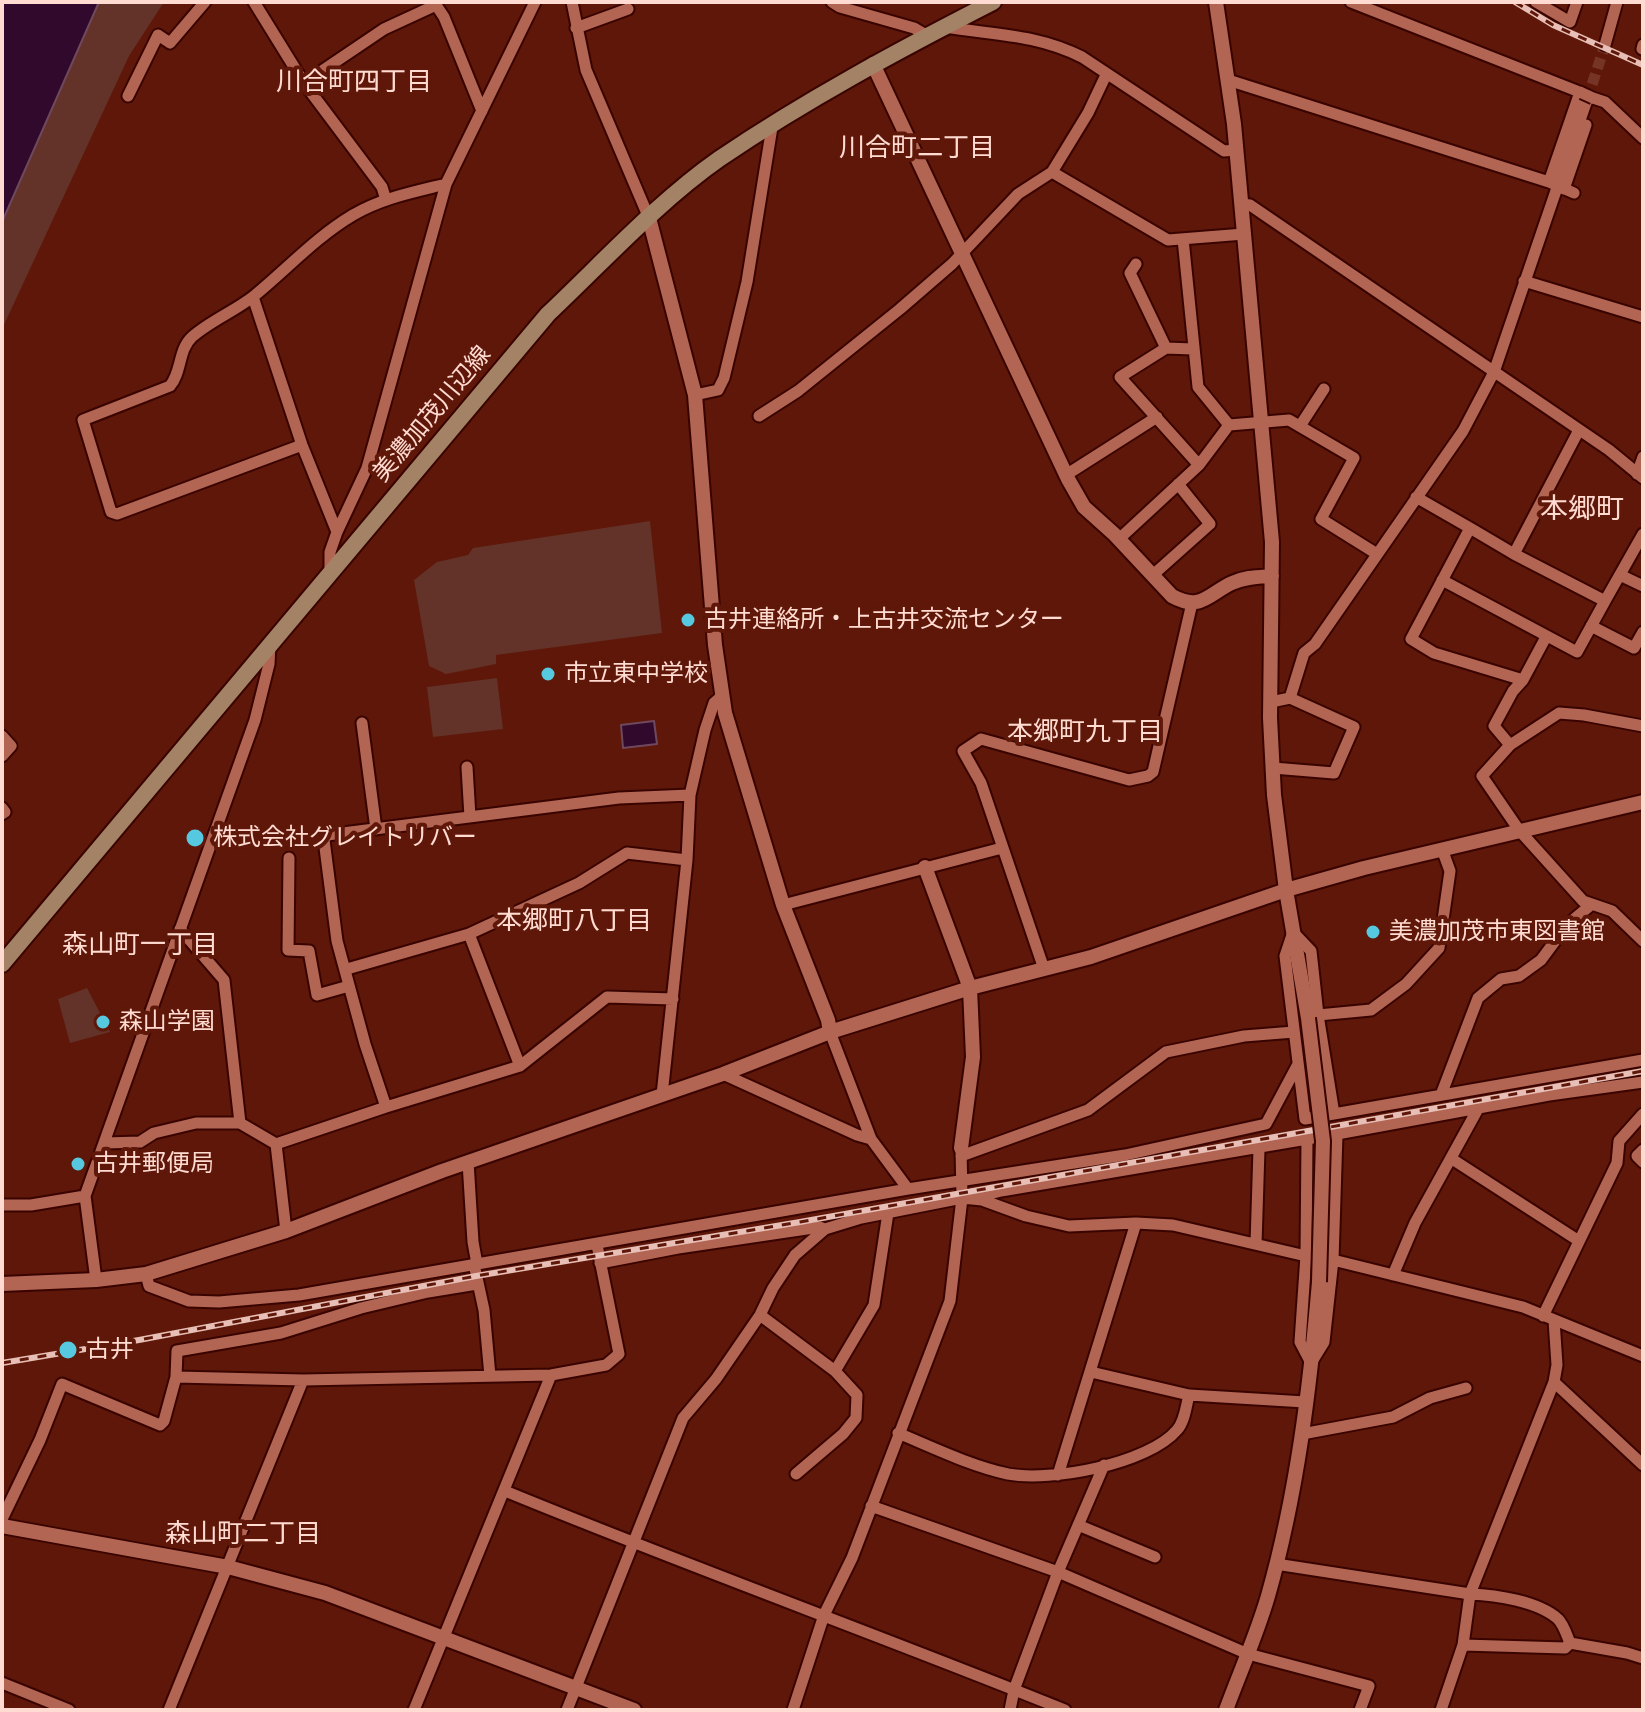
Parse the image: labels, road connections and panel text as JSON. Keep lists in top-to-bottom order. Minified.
{"streets":{"main road":["美濃加茂川辺線"]},"districts":["川合町四丁目","川合町二丁目","本郷町","本郷町九丁目","本郷町八丁目","森山町一丁目","森山町二丁目"],"places":["古井連絡所・上古井交流センター","市立東中学校","株式会社グレイトリバー","美濃加茂市東図書館","森山学園","古井郵便局","古井"]}
